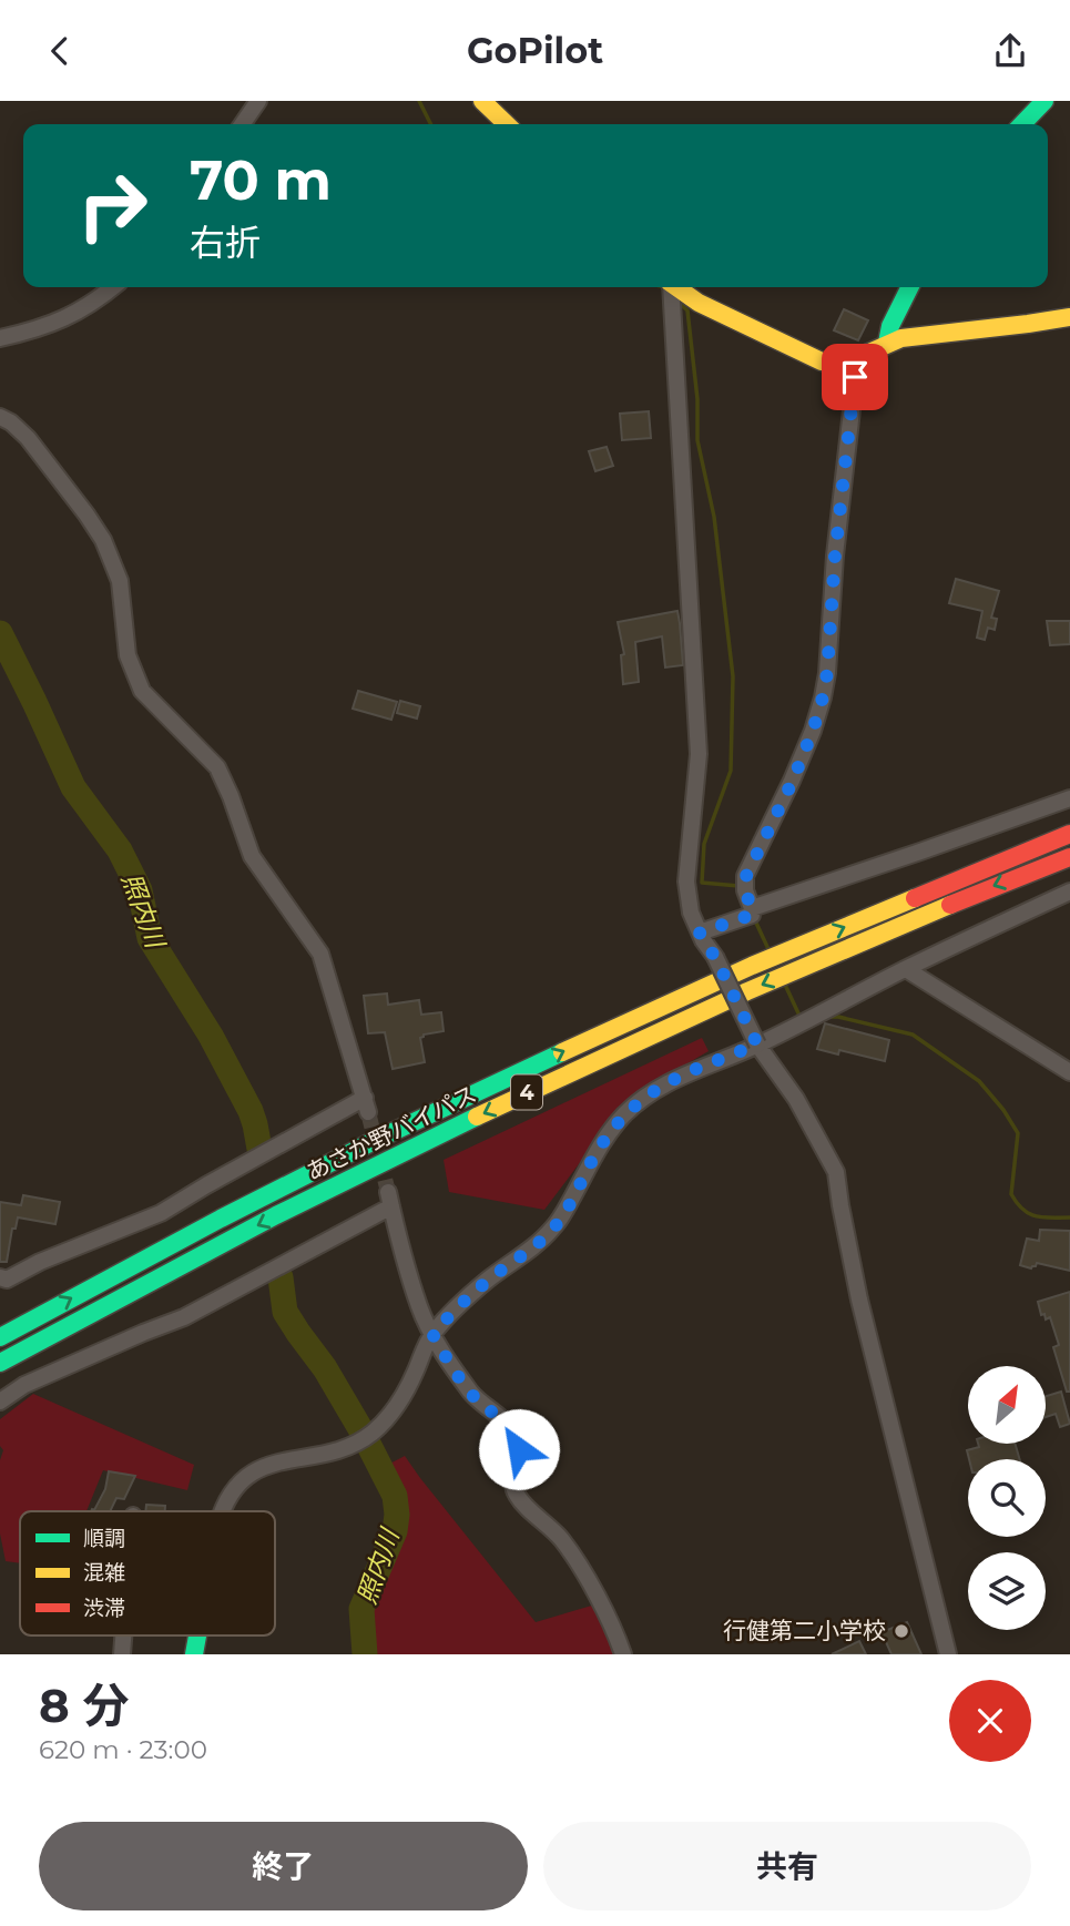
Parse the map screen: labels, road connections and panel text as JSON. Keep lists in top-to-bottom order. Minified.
{"streets":{"main road":["4","あさか野バイパス"]},"water":["照内川"],"places":["行健第二小学校"],"legend":["順調","混雑","渋滞"],"north":"top right","page":{"header":"GoPilot","turn":["70 m","右折"],"heading":["8 分","620 m · 23:00"],"buttons":["終了","共有"]}}
